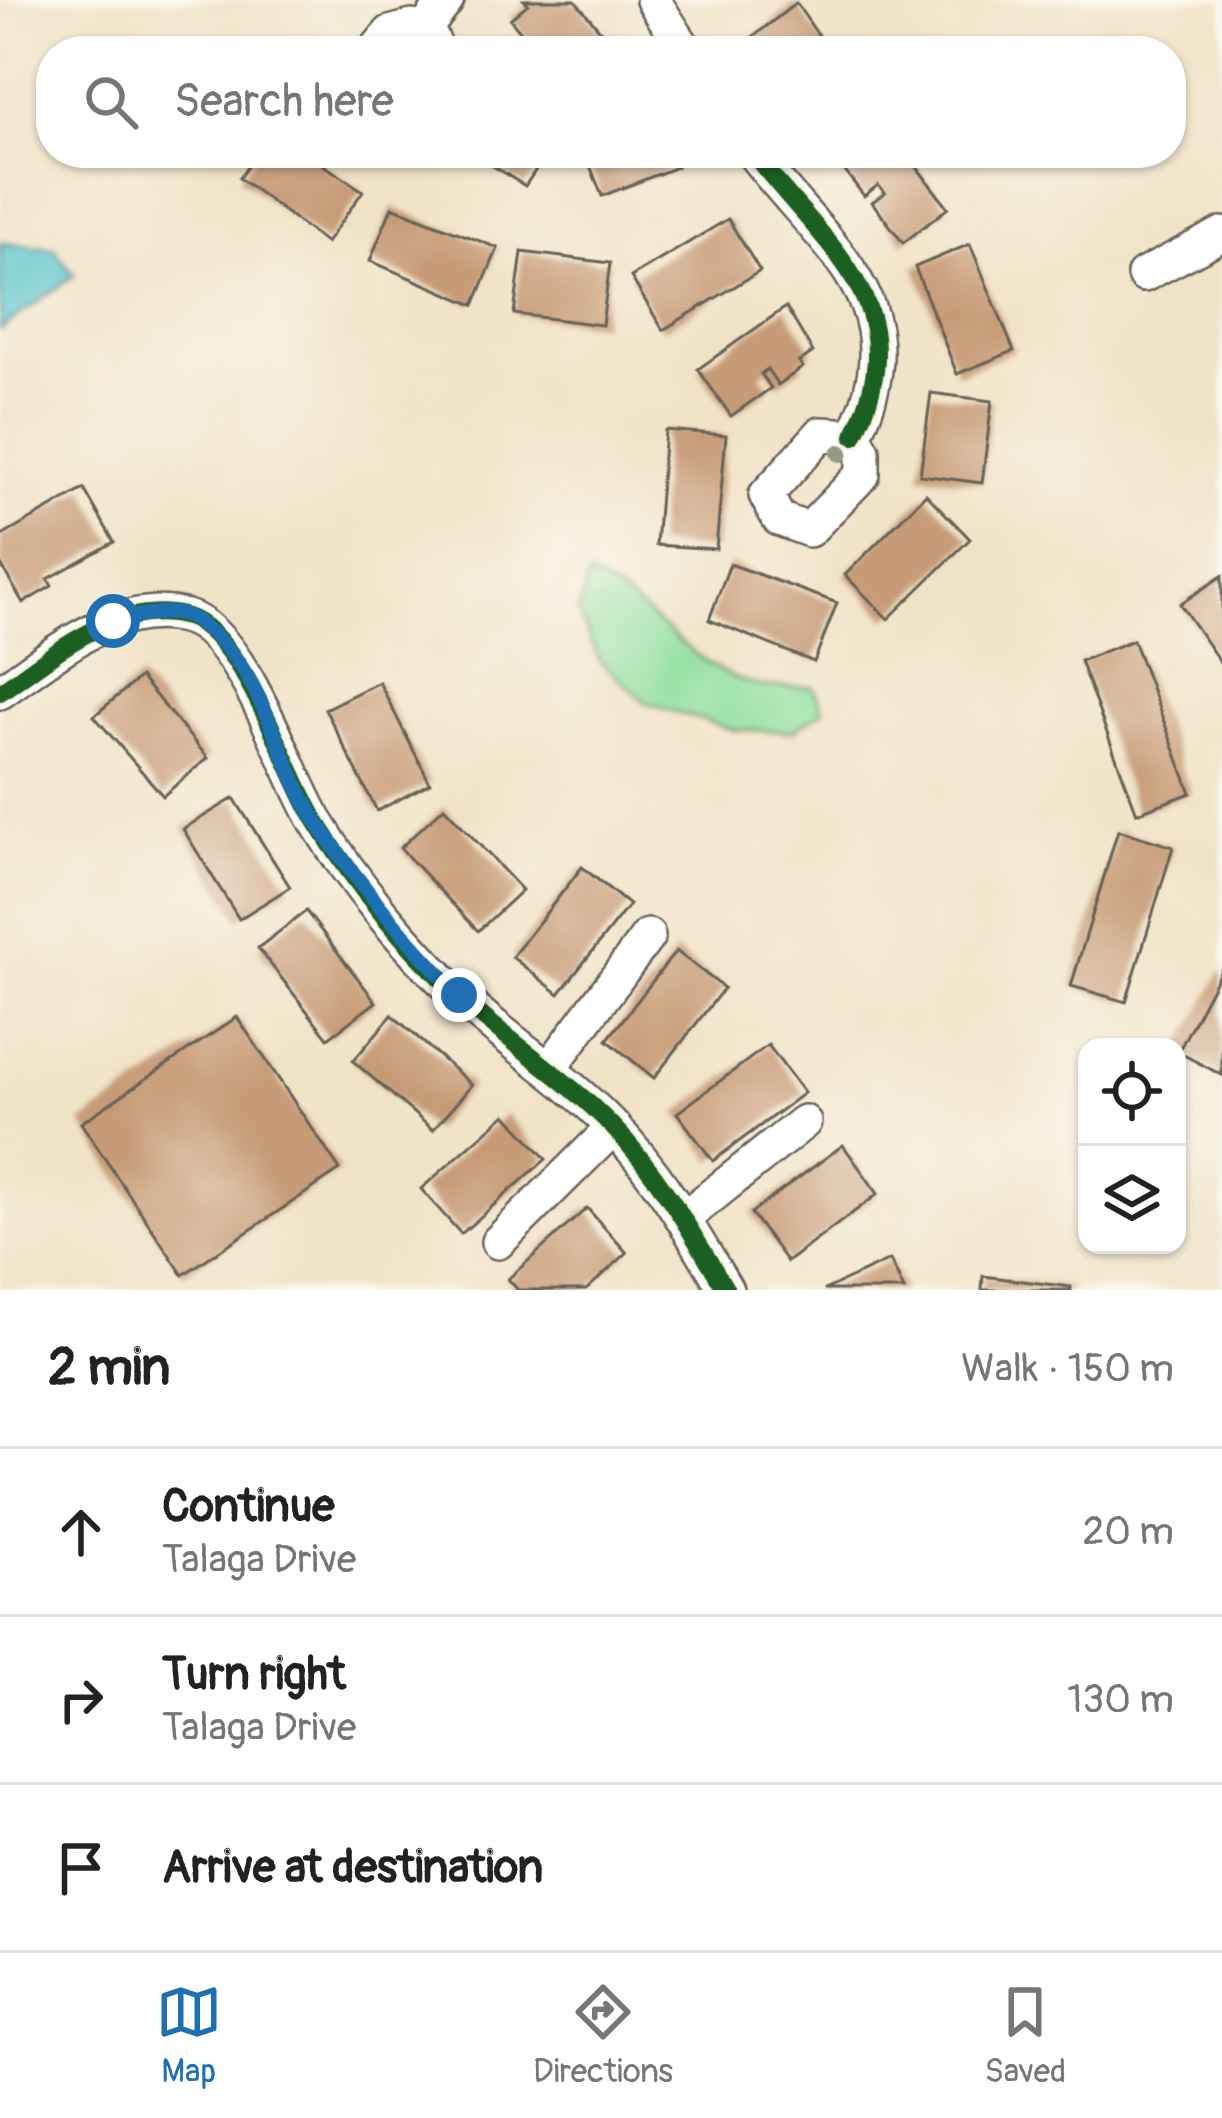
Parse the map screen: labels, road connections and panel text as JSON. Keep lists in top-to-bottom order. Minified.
{"page":{"search":"Search here","heading":["2 min","Walk · 150 m"],"list":[["Continue","Talaga Drive","20 m"],["Turn right","Talaga Drive","130 m"],"Arrive at destination"],"nav":["Map","Directions","Saved"]}}
